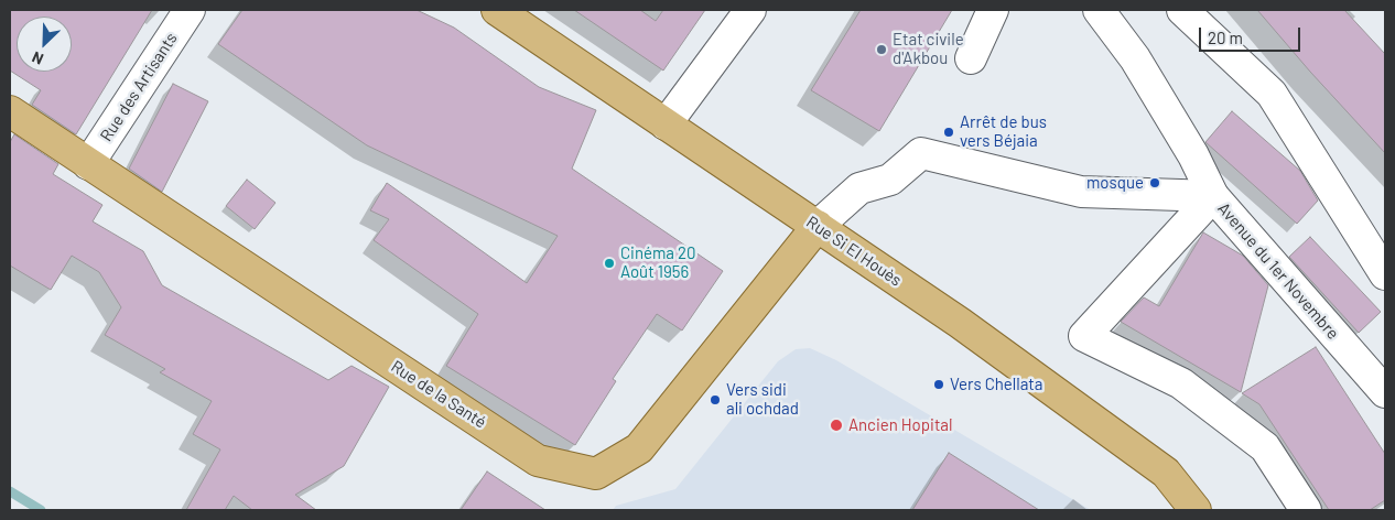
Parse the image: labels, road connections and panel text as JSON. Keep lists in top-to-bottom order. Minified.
{"streets":{"main road":["Rue Si El Houès","Rue de la Santé"],"street":["Rue des Artisants","Avenue du 1er Novembre"]},"crossings":[["Rue des Artisants","Rue de la Santé"],["Rue Si El Houès","Avenue du 1er Novembre"],["Rue Si El Houès","Rue de la Santé"],["Avenue du 1er Novembre","Rue de la Santé"]],"places":["Etat civile d'Akbou","Arrêt de bus vers Béjaia","mosque","Cinéma 20 Août 1956","Vers Chellata","Vers sidi ali ochdad","Ancien Hopital"],"scale_bar":"20 m","north":"bottom left"}
